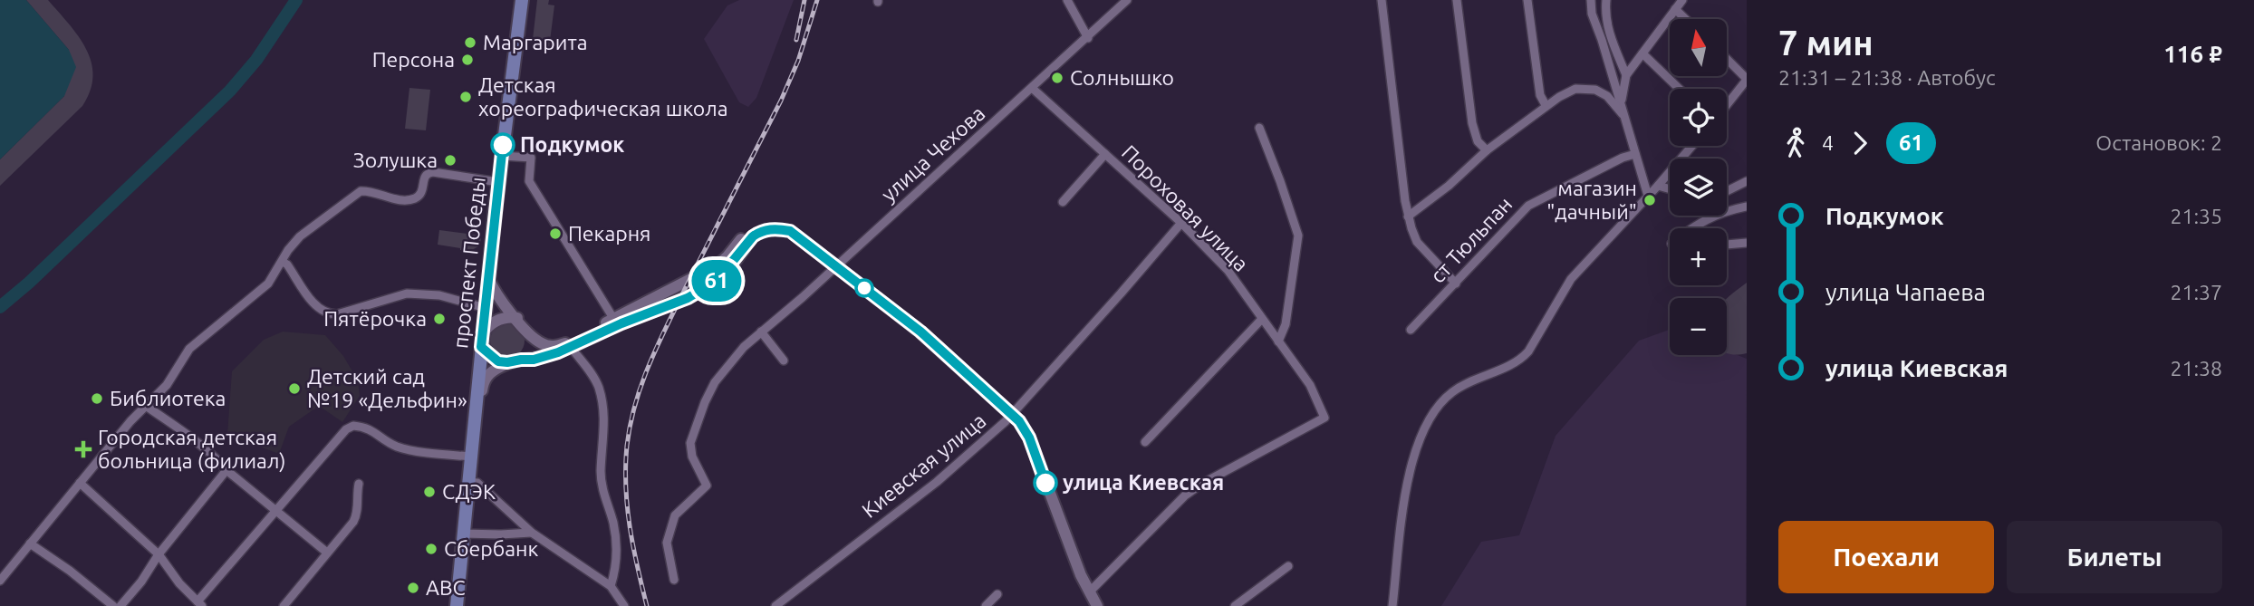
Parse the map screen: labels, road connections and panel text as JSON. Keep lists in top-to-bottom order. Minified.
{"streets":{"main road":["проспект Победы"],"street":["улица Чехова","Пороховая улица","ст Тюльпан","Киевская улица"]},"crossings":[["улица Чехова","Пороховая улица"],["Пороховая улица","Киевская улица"]],"places":{"other":["Маргарита","Персона","Солнышко","Детская хореографическая школа","Подкумок","Золушка","магазин \"дачный\"","Пекарня","Пятёрочка","Детский сад №19 «Дельфин»","Библиотека","улица Киевская","СДЭК","Сбербанк","ABC"],"health":["Городская детская больница (филиал)"]},"lines":["bus line 61"],"north":"top","page":{"on_map":"61","heading":["7 мин","21:31 – 21:38 · Автобус","116 ₽"],"map_buttons":["+","−"],"legs":["4","61","Остановок: 2"],"list":[{"name":"Подкумок","value":"21:35"},{"name":"улица Чапаева","value":"21:37"},{"name":"улица Киевская","value":"21:38"}],"buttons":["Поехали","Билеты"]}}
